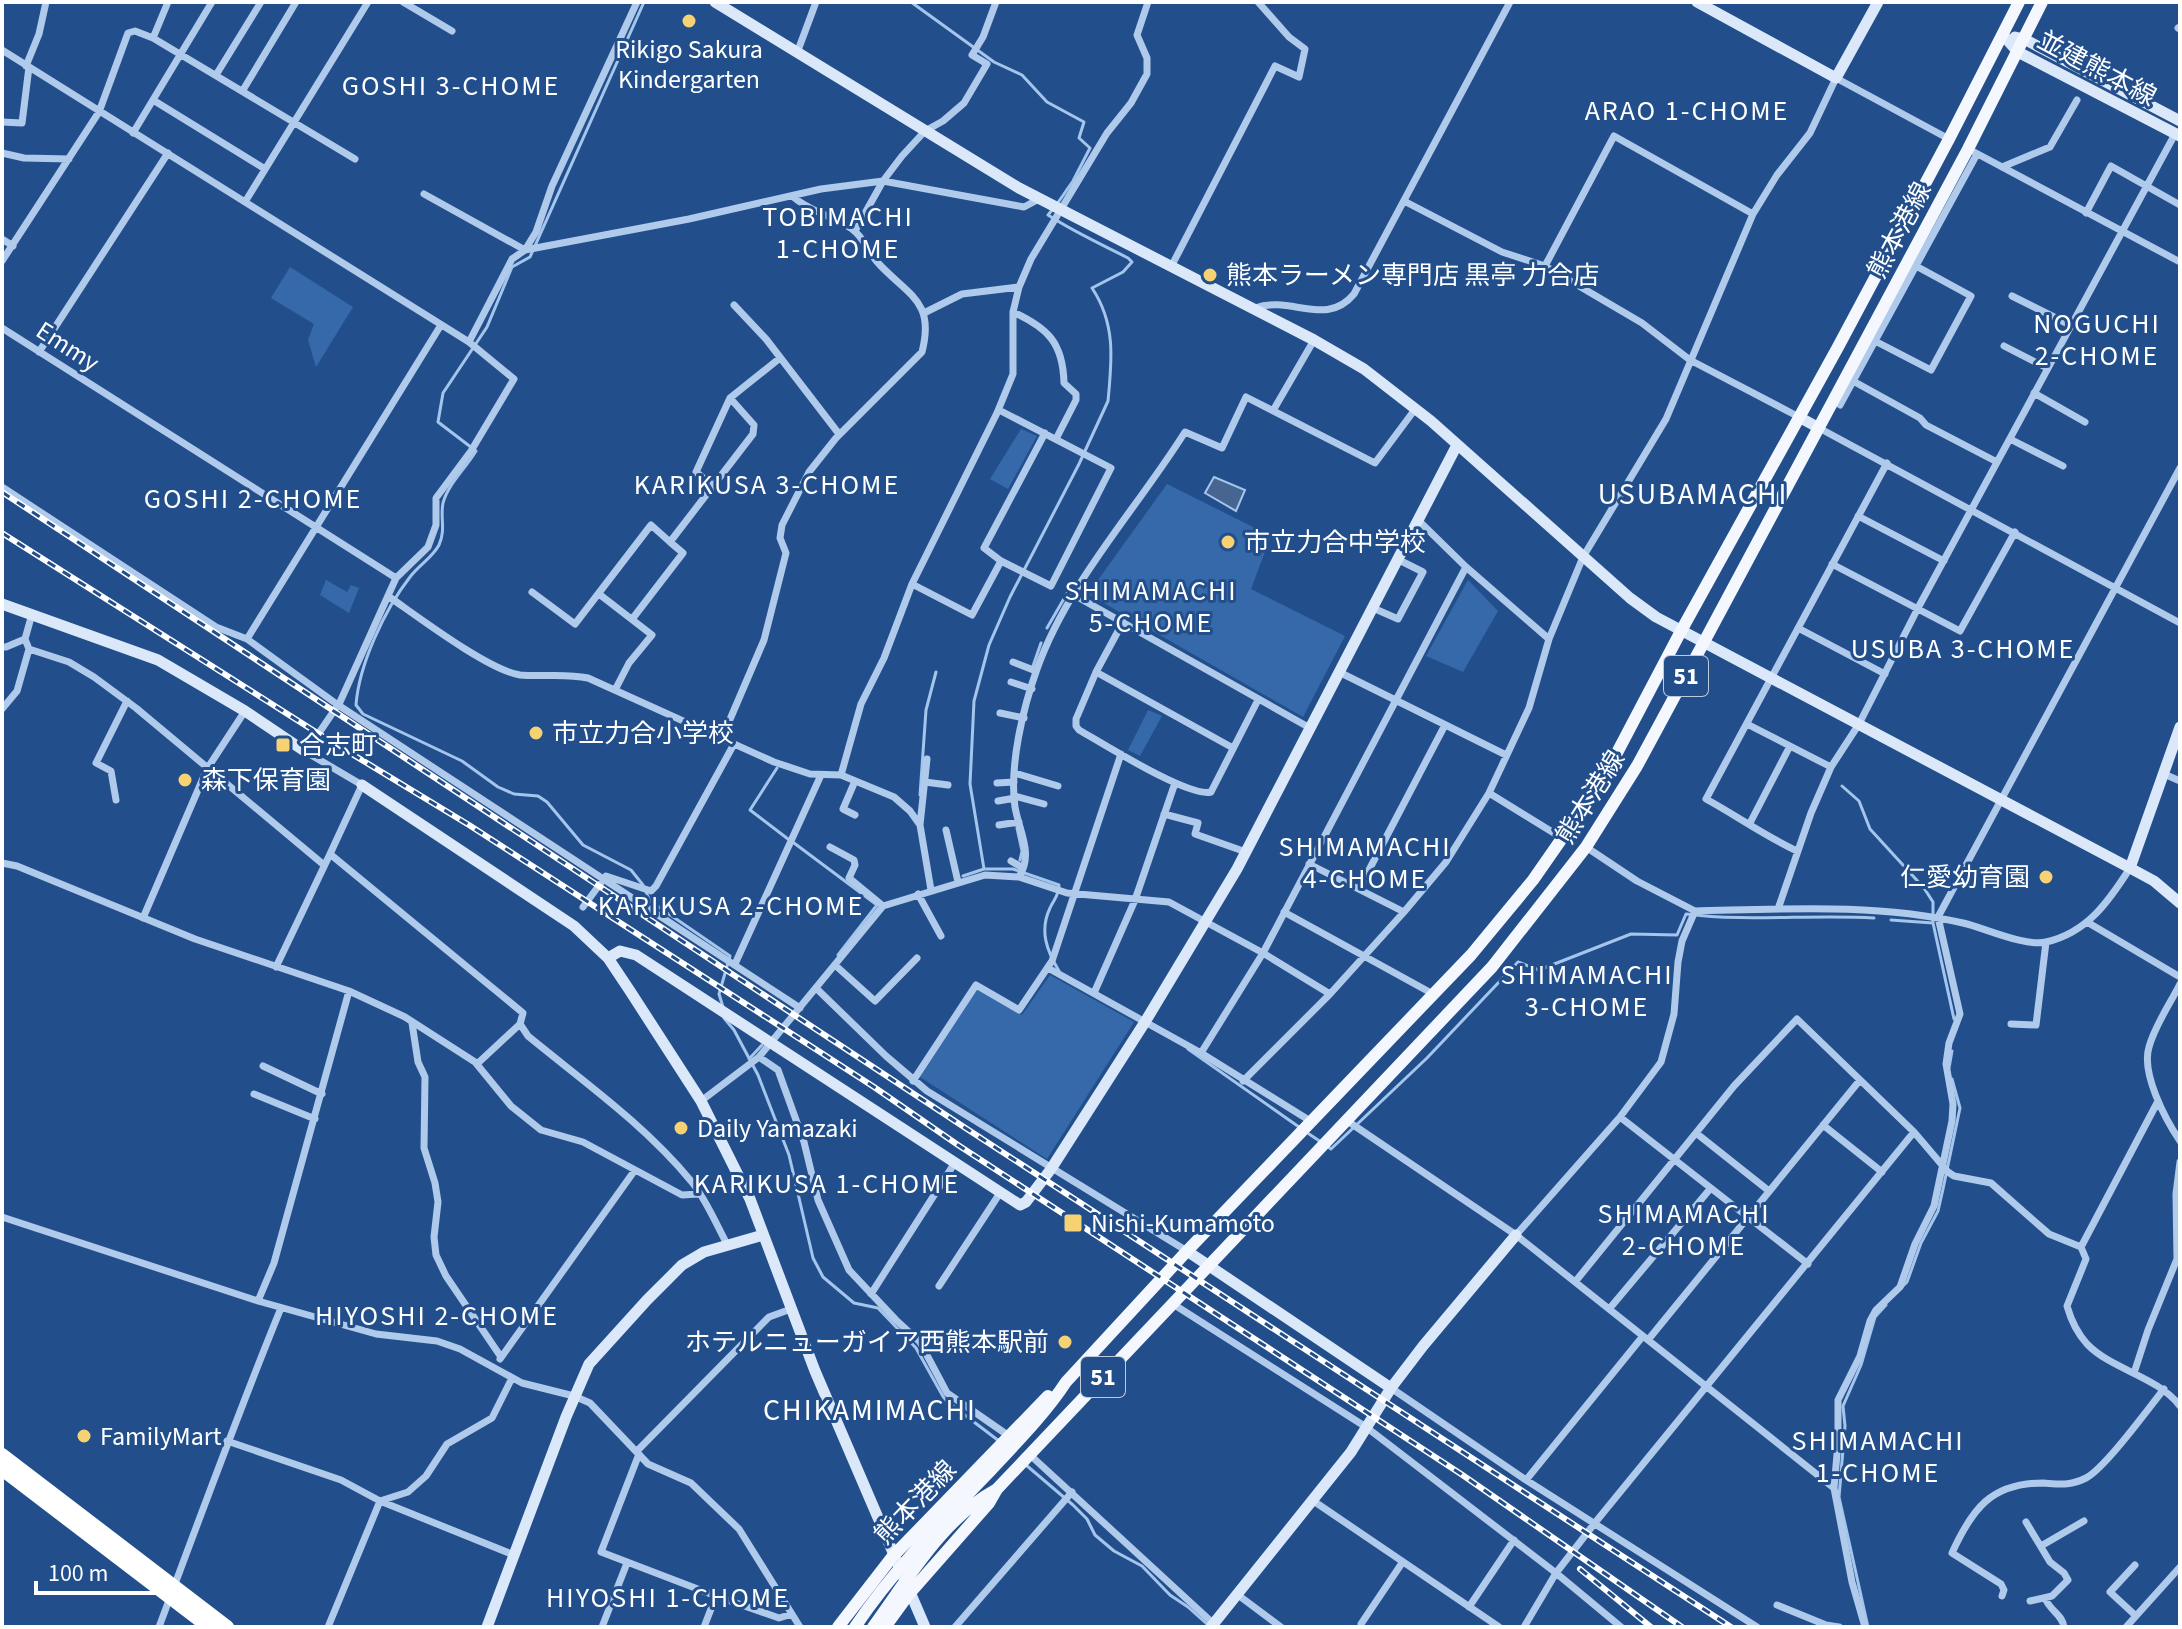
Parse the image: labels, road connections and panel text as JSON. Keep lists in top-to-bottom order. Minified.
{"streets":{"main road":["熊本港線","51"],"street":["並建熊本線","Emmy"]},"crossings":[["並建熊本線","熊本港線"]],"districts":["GOSHI 3-CHOME","ARAO 1-CHOME","TOBIMACHI 1-CHOME","NOGUCHI 2-CHOME","KARIKUSA 3-CHOME","USUBAMACHI","GOSHI 2-CHOME","SHIMAMACHI 5-CHOME","USUBA 3-CHOME","SHIMAMACHI 4-CHOME","KARIKUSA 2-CHOME","SHIMAMACHI 3-CHOME","KARIKUSA 1-CHOME","SHIMAMACHI 2-CHOME","HIYOSHI 2-CHOME","CHIKAMIMACHI","SHIMAMACHI 1-CHOME","HIYOSHI 1-CHOME"],"places":{"other":["Rikigo Sakura Kindergarten","熊本ラーメン専門店 黒亭 力合店","市立力合中学校","市立力合小学校","森下保育園","仁愛幼育園","Daily Yamazaki","ホテルニューガイア西熊本駅前","FamilyMart"],"transit":["合志町","Nishi-Kumamoto"]},"scale_bar":"100 m"}
